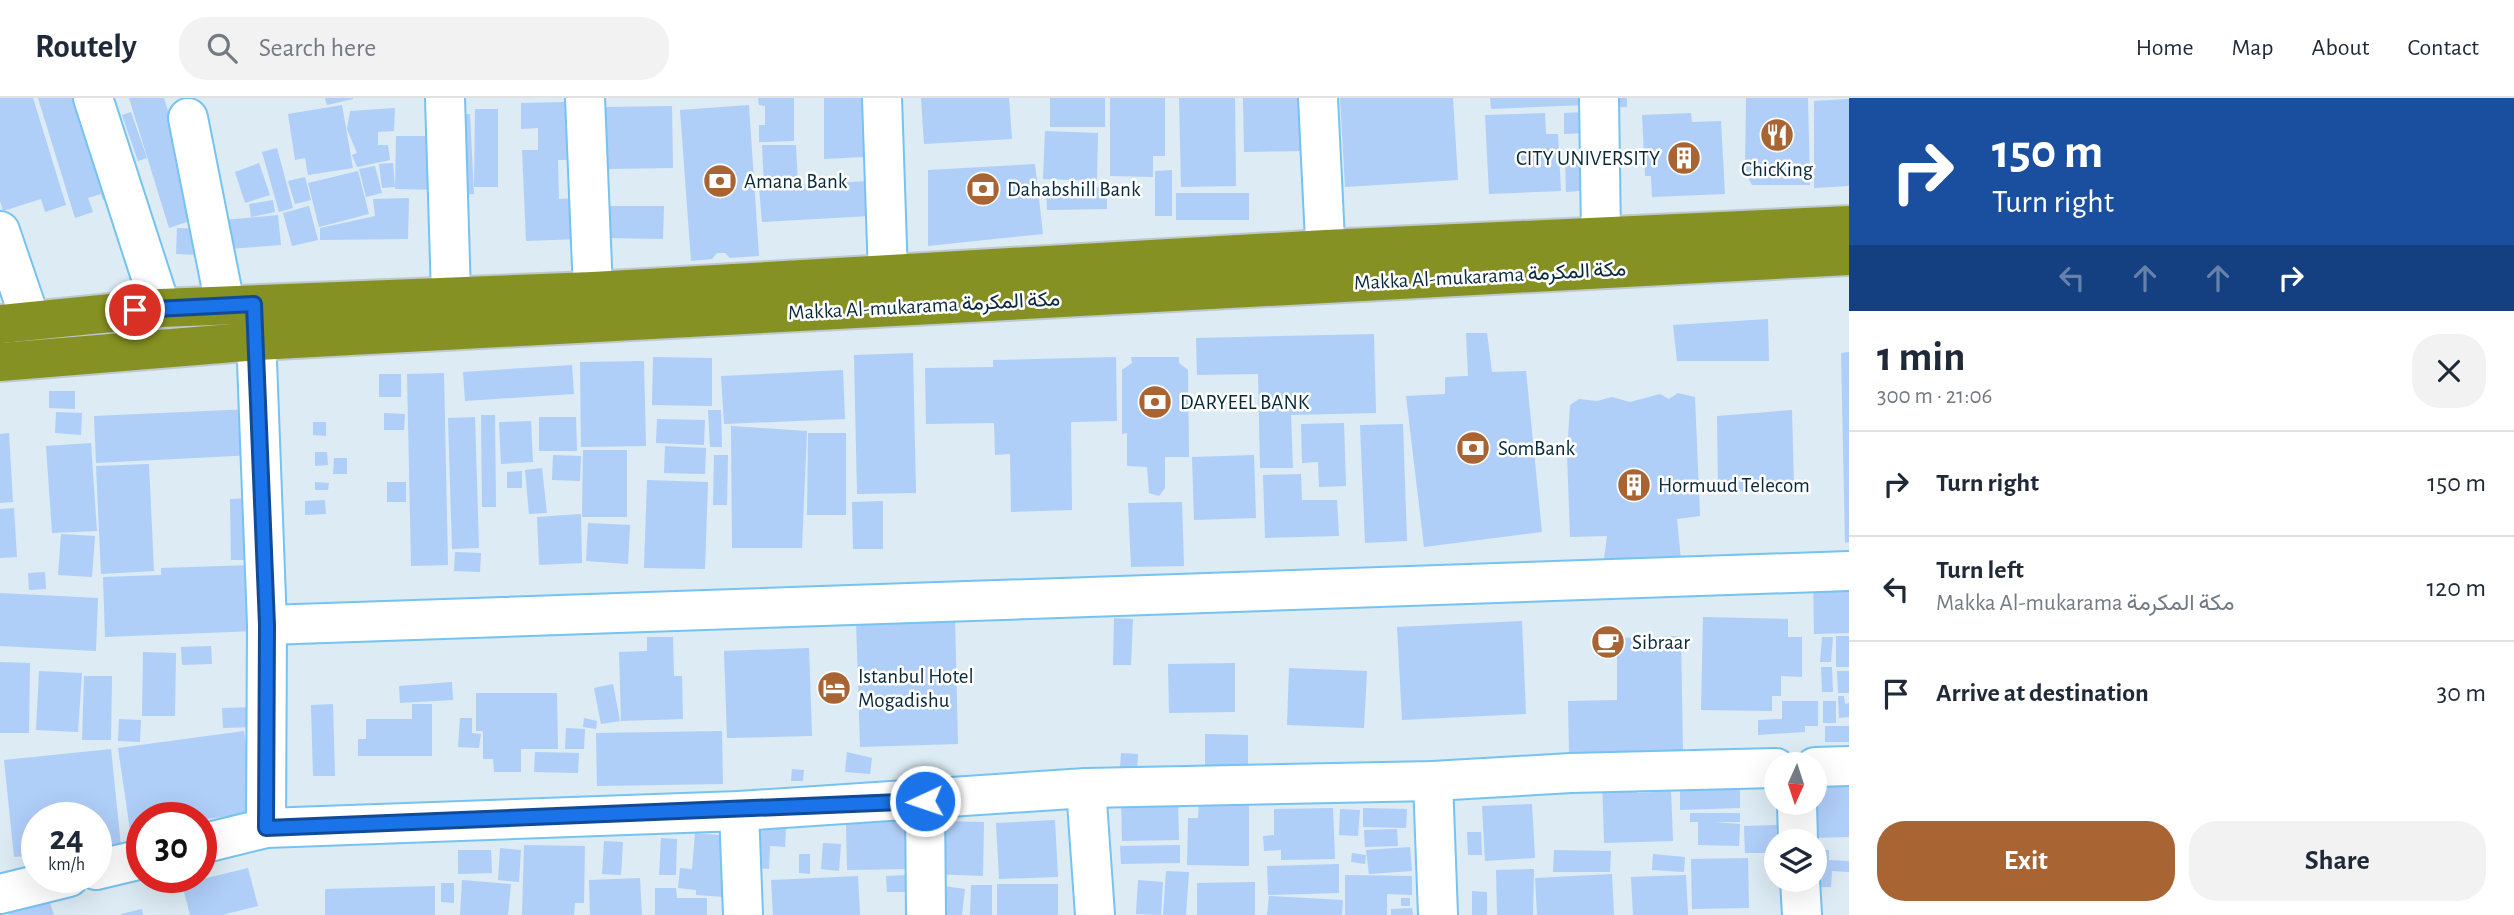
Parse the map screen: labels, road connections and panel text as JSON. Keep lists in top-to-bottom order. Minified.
{"streets":{"highway":["Makka Al-mukarama مكة المكرمة"]},"places":{"restaurant":["ChicKing"],"building":["CITY UNIVERSITY","Hormuud Telecom"],"bank":["Amana Bank","Dahabshill Bank","DARYEEL BANK","SomBank"],"cafe":["Sibraar"],"hotel":["Istanbul Hotel Mogadishu"]},"north":"bottom","page":{"header":"Routely","search":"Search here","nav":["Home","Map","About","Contact"],"turn":["150 m","Turn right"],"heading":["1 min","300 m · 21:06"],"list":[{"name":"Turn right","value":"150 m"},{"name":"Turn left","note":"Makka Al-mukarama مكة المكرمة","value":"120 m"},{"name":"Arrive at destination","value":"30 m"}],"speed":"24 km/h","limit":"30","buttons":["Exit","Share"]}}
